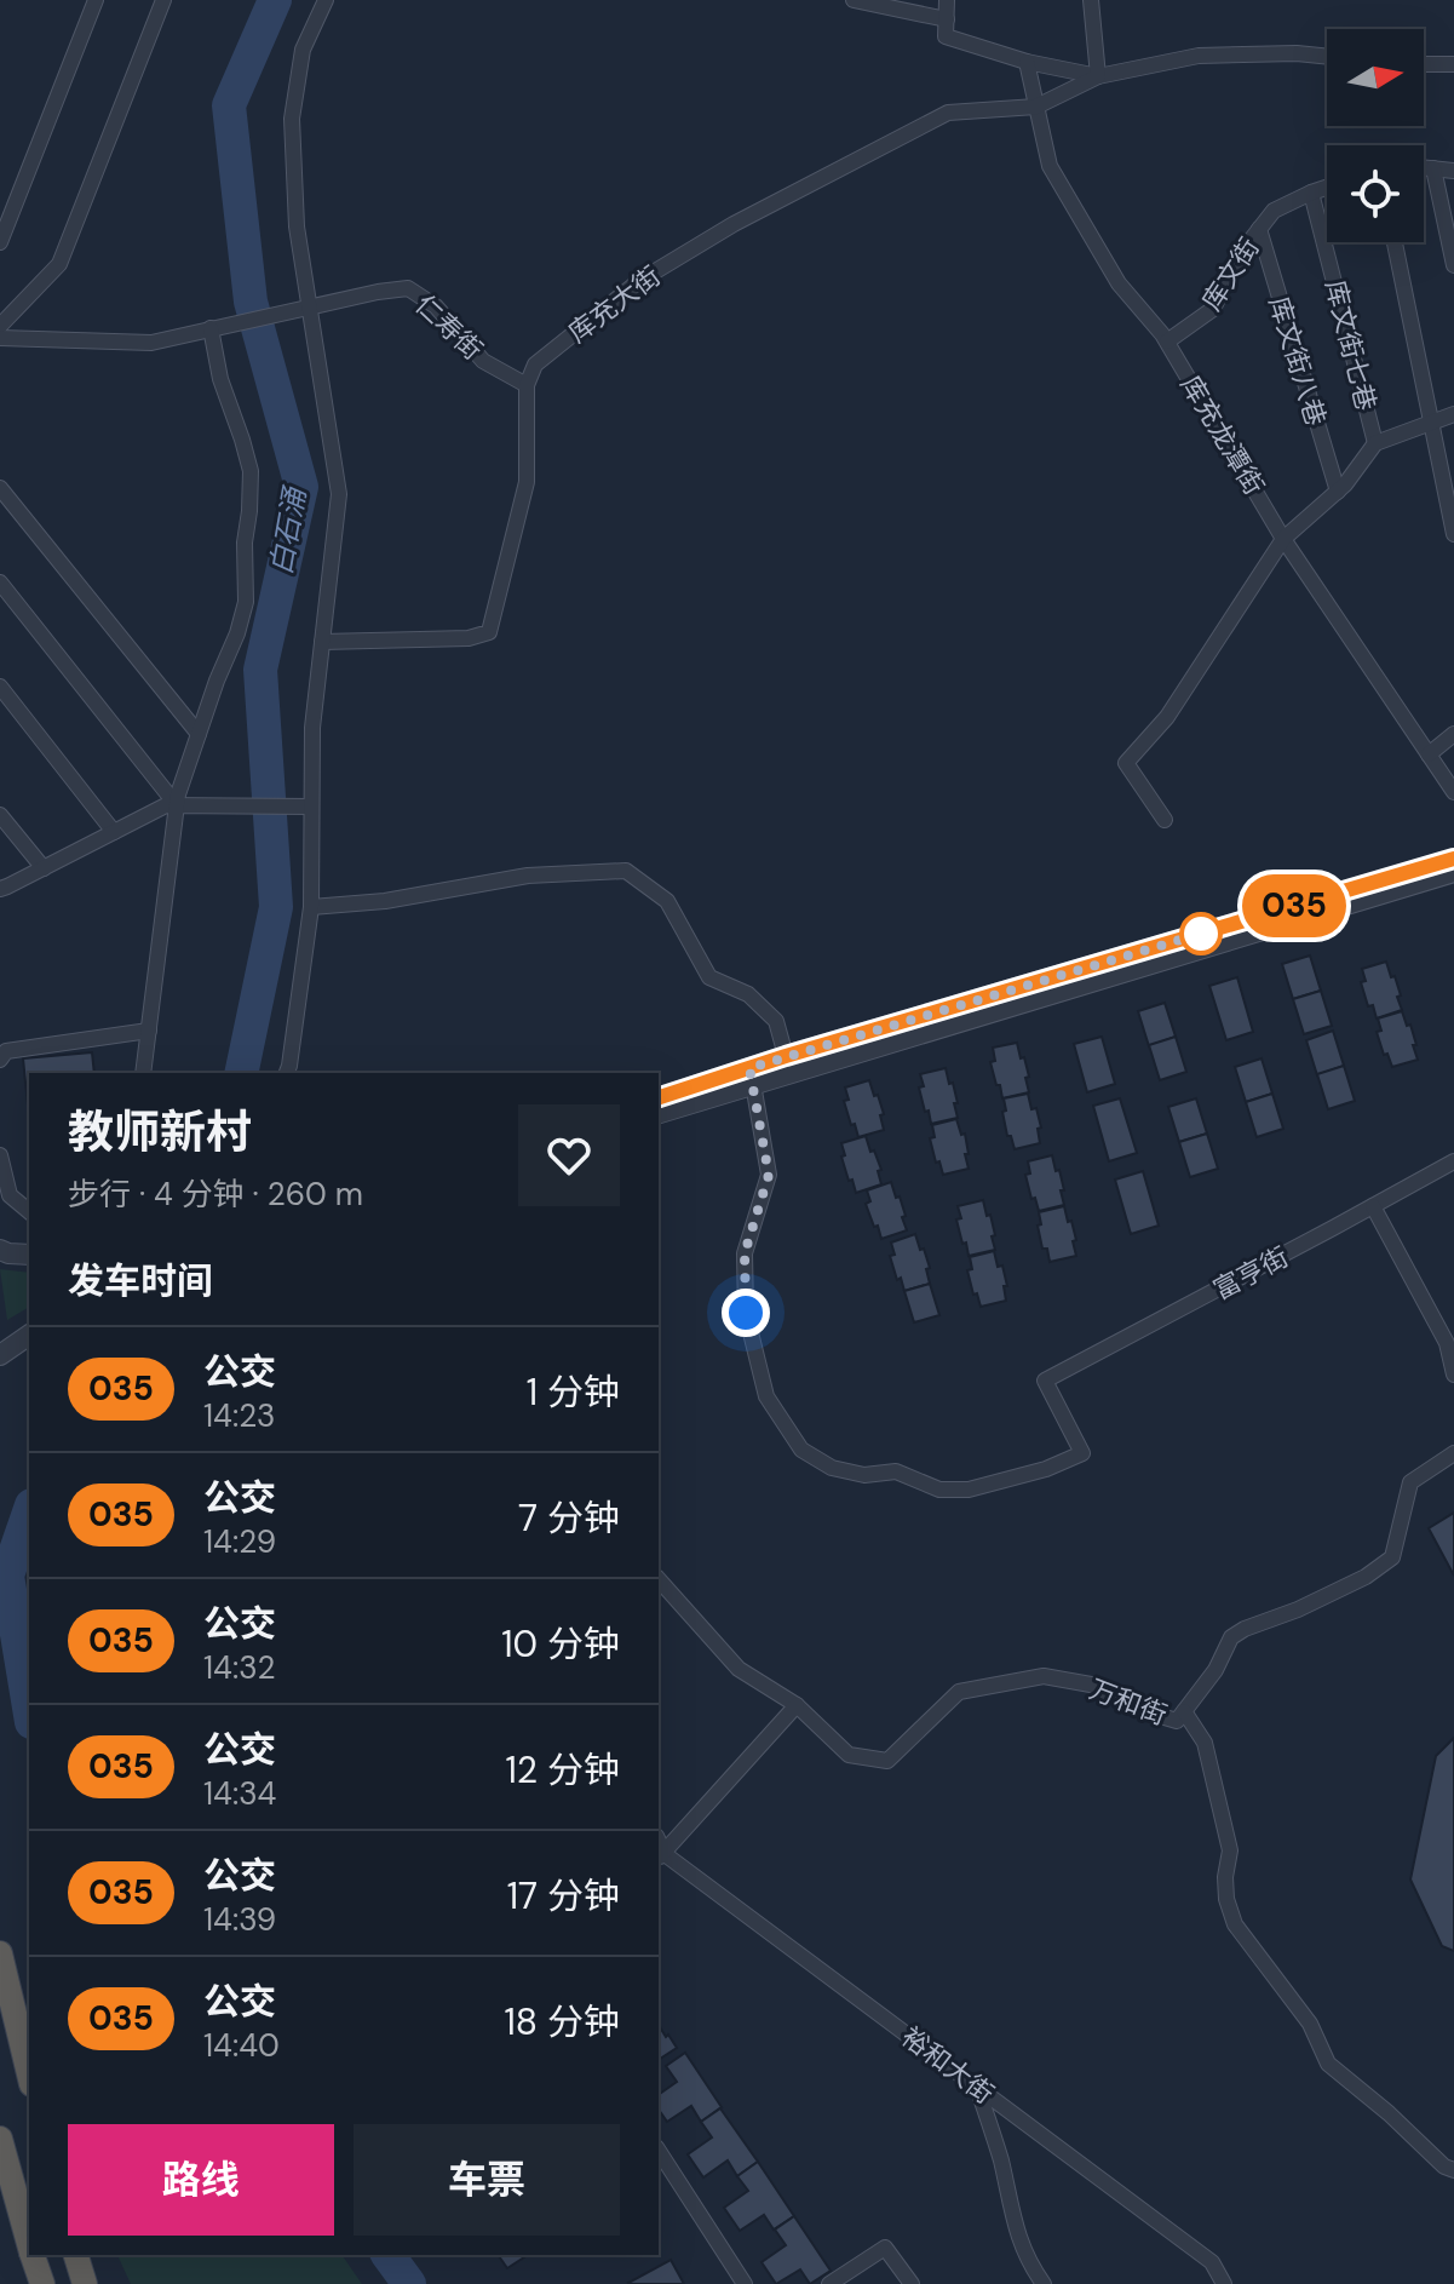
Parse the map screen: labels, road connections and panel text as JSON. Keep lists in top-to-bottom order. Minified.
{"streets":{"street":["库文街","库充大街","仁寿街","库文街七巷","库文街八巷","库充龙潭街","富亨街","万和街","裕和大街"]},"crossings":[["库文街","库文街七巷"],["库文街","库文街八巷"],["库文街","库充龙潭街"],["库充大街","仁寿街"],["库充大街","库充龙潭街"]],"water":["白石涌"],"lines":["bus line 035"],"north":"right","page":{"on_map":"035","heading":[["教师新村","步行 · 4 分钟 · 260 m"],"发车时间"],"list":[{"mark":"035","name":"公交","note":"14:23","value":"1 分钟"},{"mark":"035","name":"公交","note":"14:29","value":"7 分钟"},{"mark":"035","name":"公交","note":"14:32","value":"10 分钟"},{"mark":"035","name":"公交","note":"14:34","value":"12 分钟"},{"mark":"035","name":"公交","note":"14:39","value":"17 分钟"},{"mark":"035","name":"公交","note":"14:40","value":"18 分钟"}],"buttons":["路线","车票"]}}
